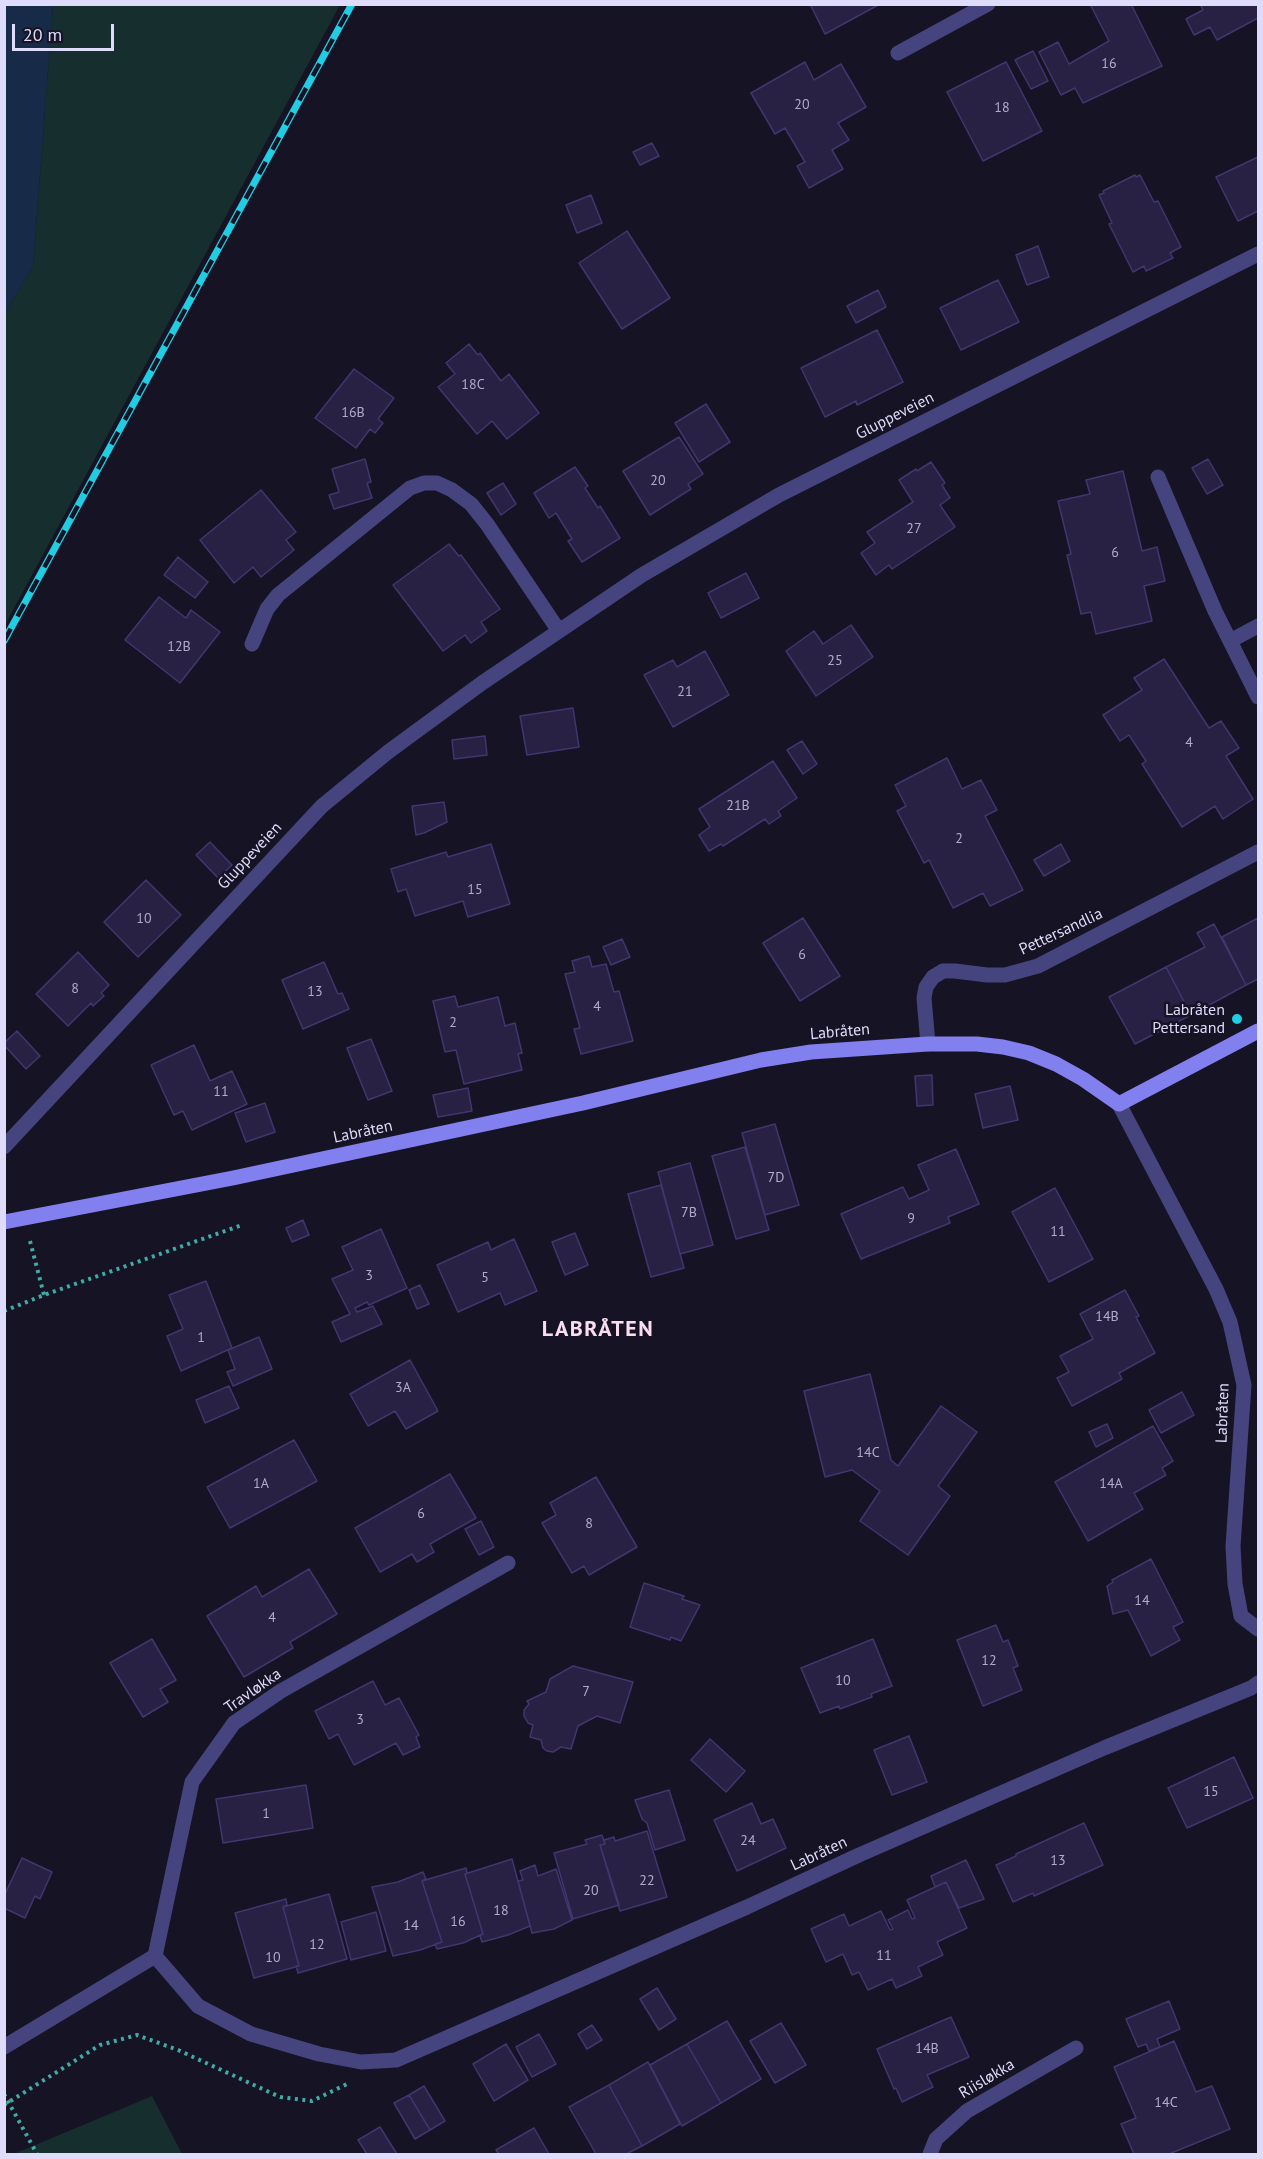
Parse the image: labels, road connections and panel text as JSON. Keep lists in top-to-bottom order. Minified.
{"streets":{"street":["Gluppeveien","Pettersandlia","Labråten","Travløkka","Riisløkka"]},"crossings":[["Pettersandlia","Labråten"],["Labråten","Travløkka"]],"districts":["LABRÅTEN"],"places":["Labråten Pettersand"],"house_numbers":["16","20","18","18C","16B","20","27","6","12B","25","21","4","21B","2","15","10","6","8","13","4","2","11","7D","7B","9","11","3","5","14B","1","3A","14C","1A","14A","6","8","14","4","12","10","7","3","15","1","24","13","22","20","18","16","14","12","11","10","14B","14C"],"scale_bar":"20 m"}
